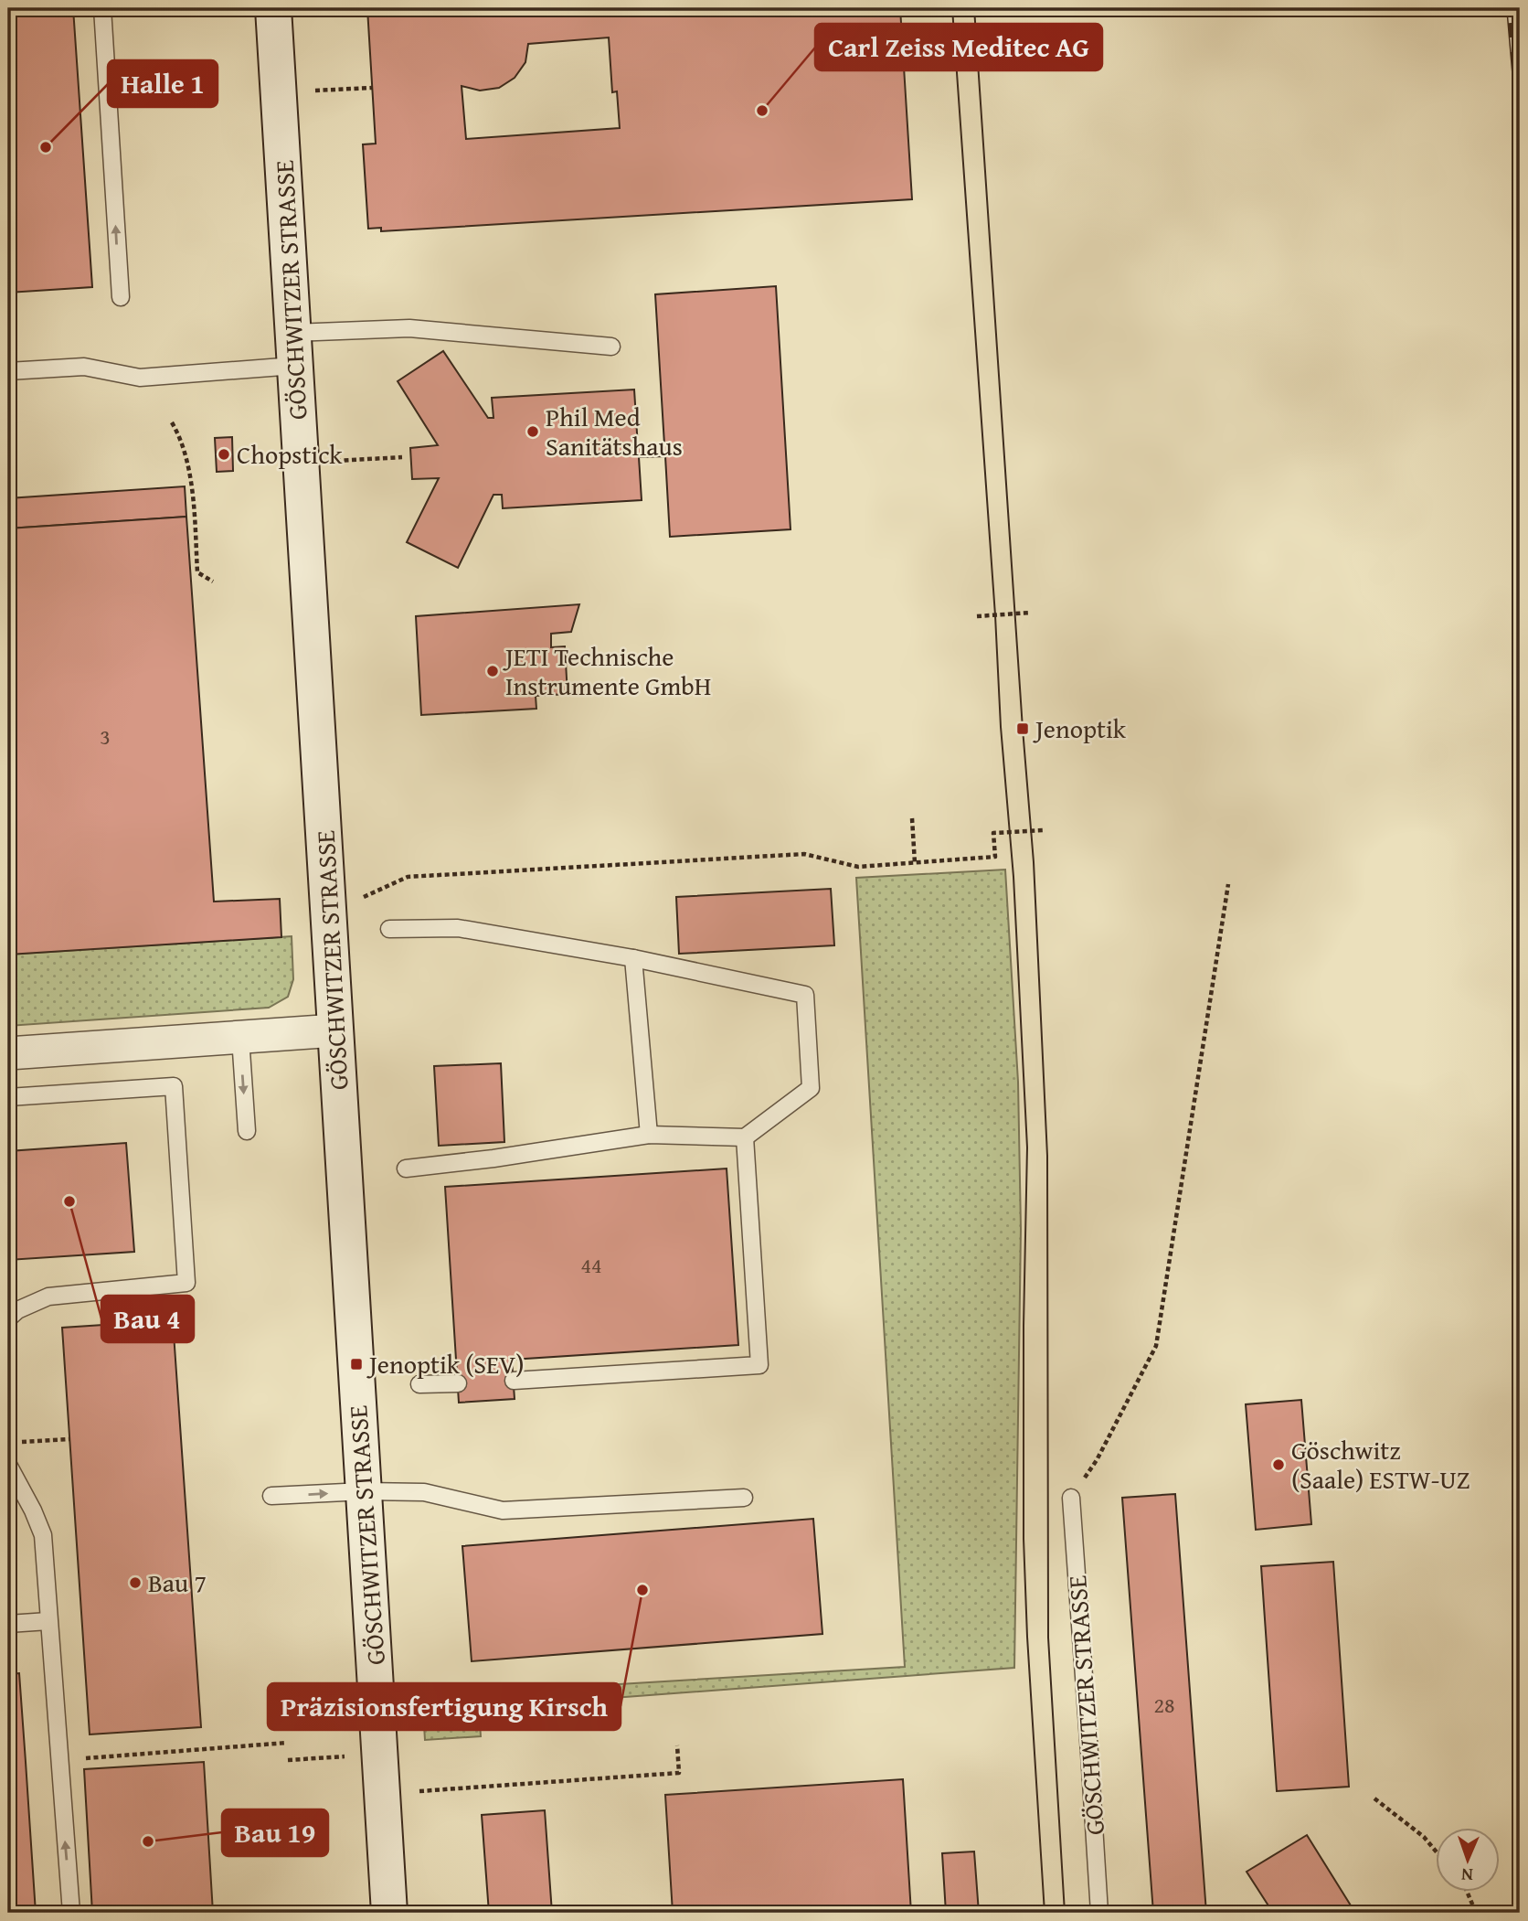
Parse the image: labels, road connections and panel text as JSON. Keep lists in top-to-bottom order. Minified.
{"streets":{"main road":["GÖSCHWITZER STRASSE"]},"places":{"other":["Carl Zeiss Meditec AG","Halle 1","Phil Med Sanitätshaus","Chopstick","JETI Technische Instrumente GmbH","Bau 4","Göschwitz (Saale) ESTW-UZ","Bau 7","Präzisionsfertigung Kirsch","Bau 19"],"transit":["Jenoptik","Jenoptik (SEV)"]},"house_numbers":["3","44","28"],"north":"bottom"}
